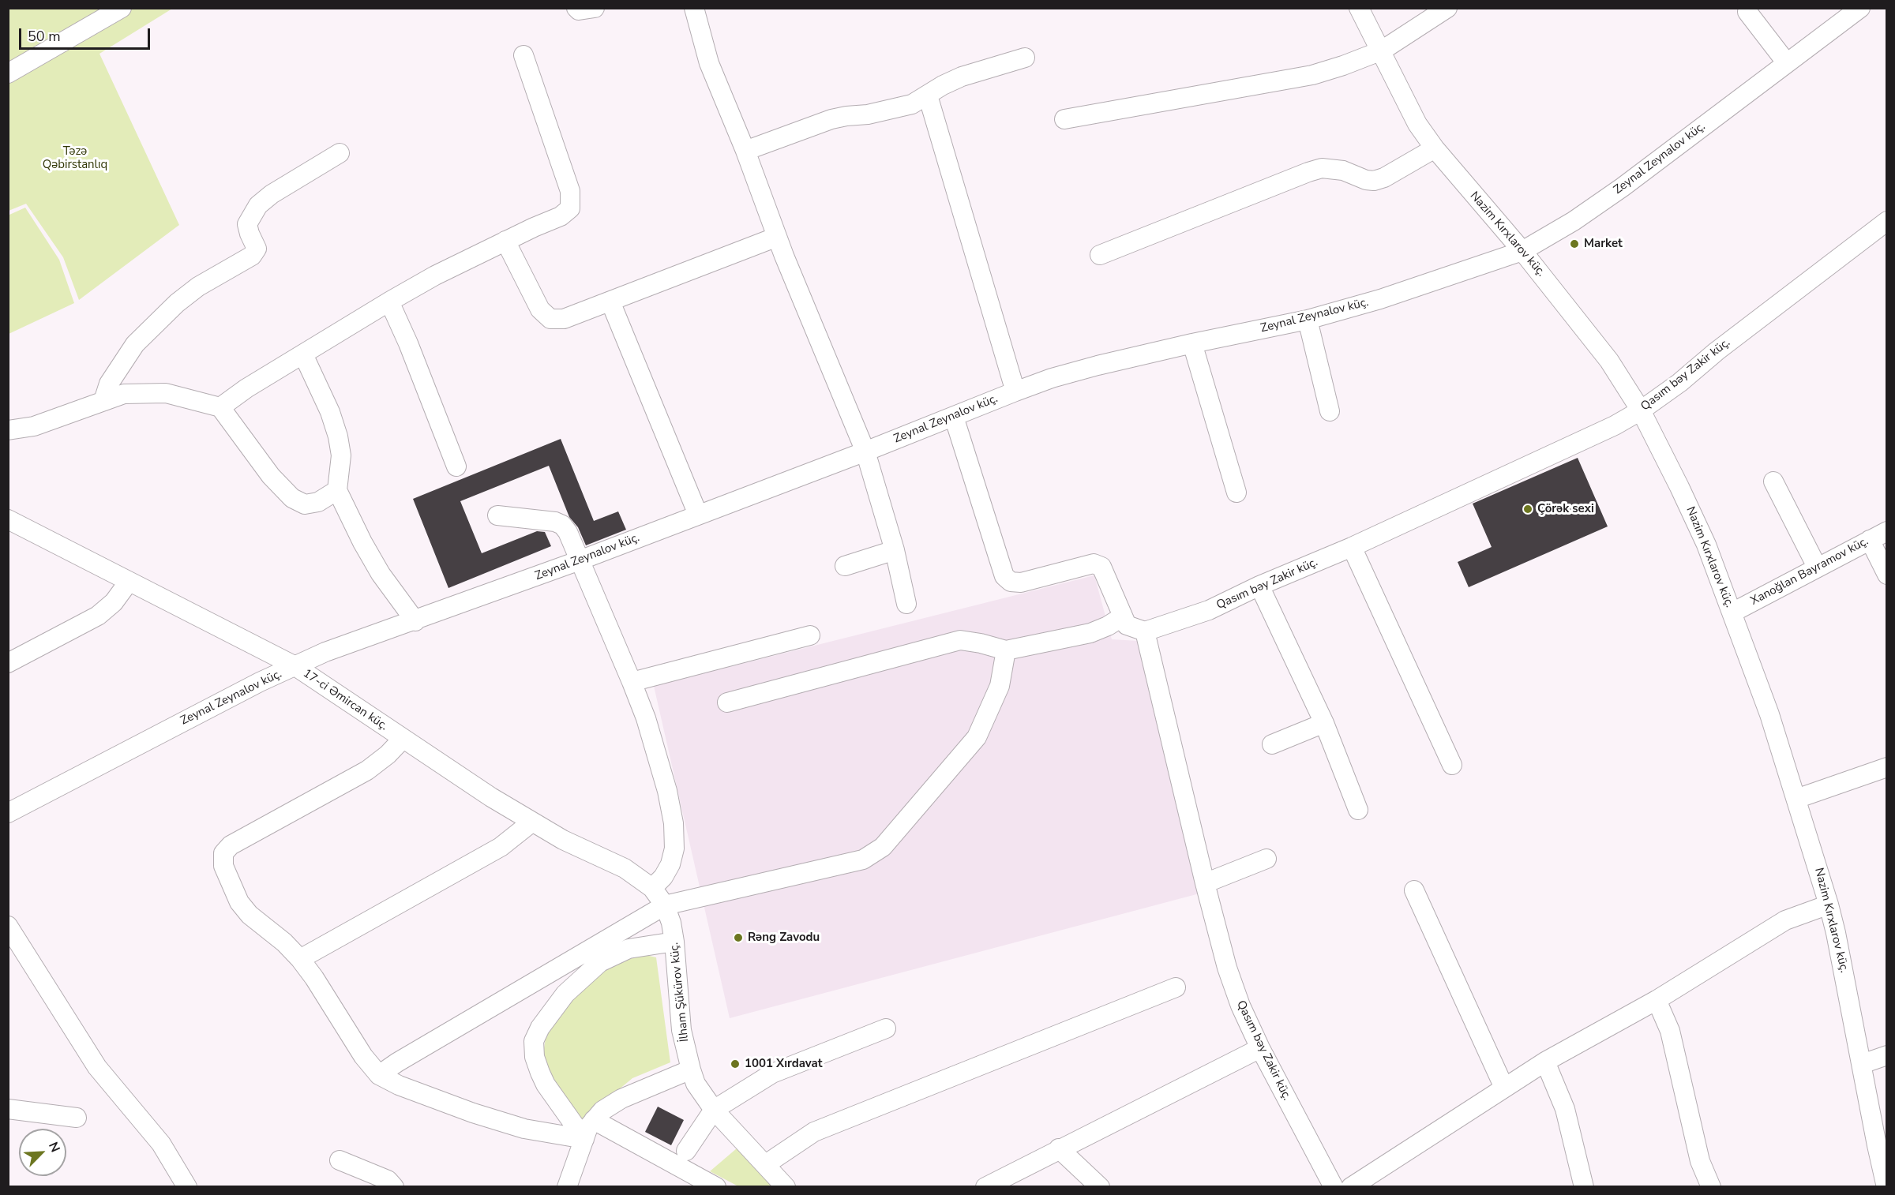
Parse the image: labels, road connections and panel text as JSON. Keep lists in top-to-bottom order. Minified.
{"streets":{"street":["Zeynal Zeynalov küç.","Nazim Kırxlarov küç.","Qasım bəy Zakir küç.","Xanoğlan Bayramov küç.","17-ci Əmircan küç.","İlham Şükürov küç."]},"crossings":[["Zeynal Zeynalov küç.","Nazim Kırxlarov küç."],["Zeynal Zeynalov küç.","17-ci Əmircan küç."],["Nazim Kırxlarov küç.","Qasım bəy Zakir küç."],["Nazim Kırxlarov küç.","Xanoğlan Bayramov küç."],["17-ci Əmircan küç.","İlham Şükürov küç."]],"parks":["Təzə Qəbirstanlıq"],"places":["Market","Çörək sexi","Rəng Zavodu","1001 Xırdavat"],"scale_bar":"50 m","north":"top right"}
